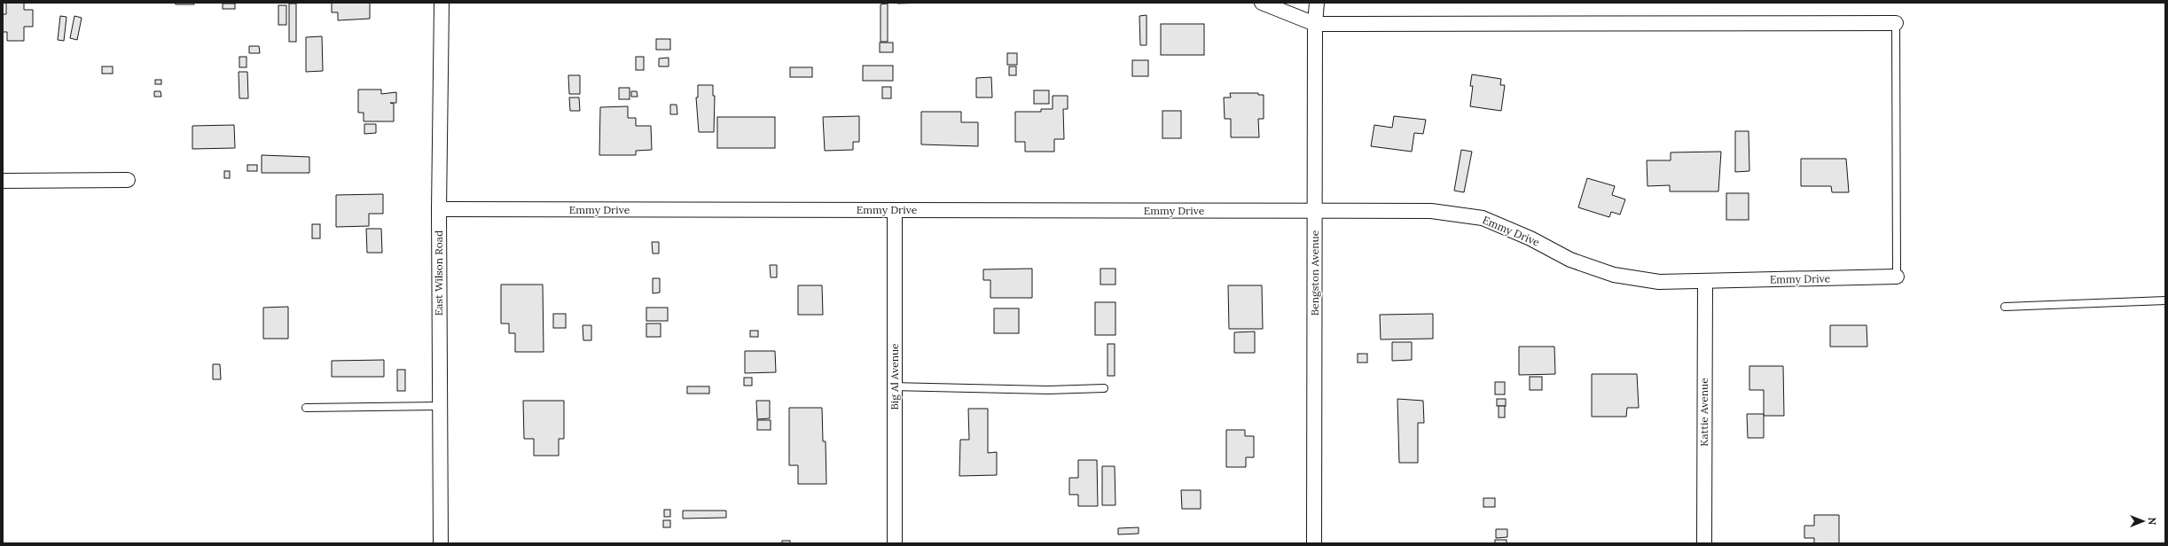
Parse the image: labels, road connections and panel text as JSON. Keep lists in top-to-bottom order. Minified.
{"streets":{"street":["Emmy Drive","East Wilson Road","Bengston Avenue","Big Al Avenue","Kattie Avenue"]},"crossings":[["Emmy Drive","East Wilson Road"],["Emmy Drive","Bengston Avenue"],["Emmy Drive","Big Al Avenue"],["Emmy Drive","Kattie Avenue"]],"north":"right"}
